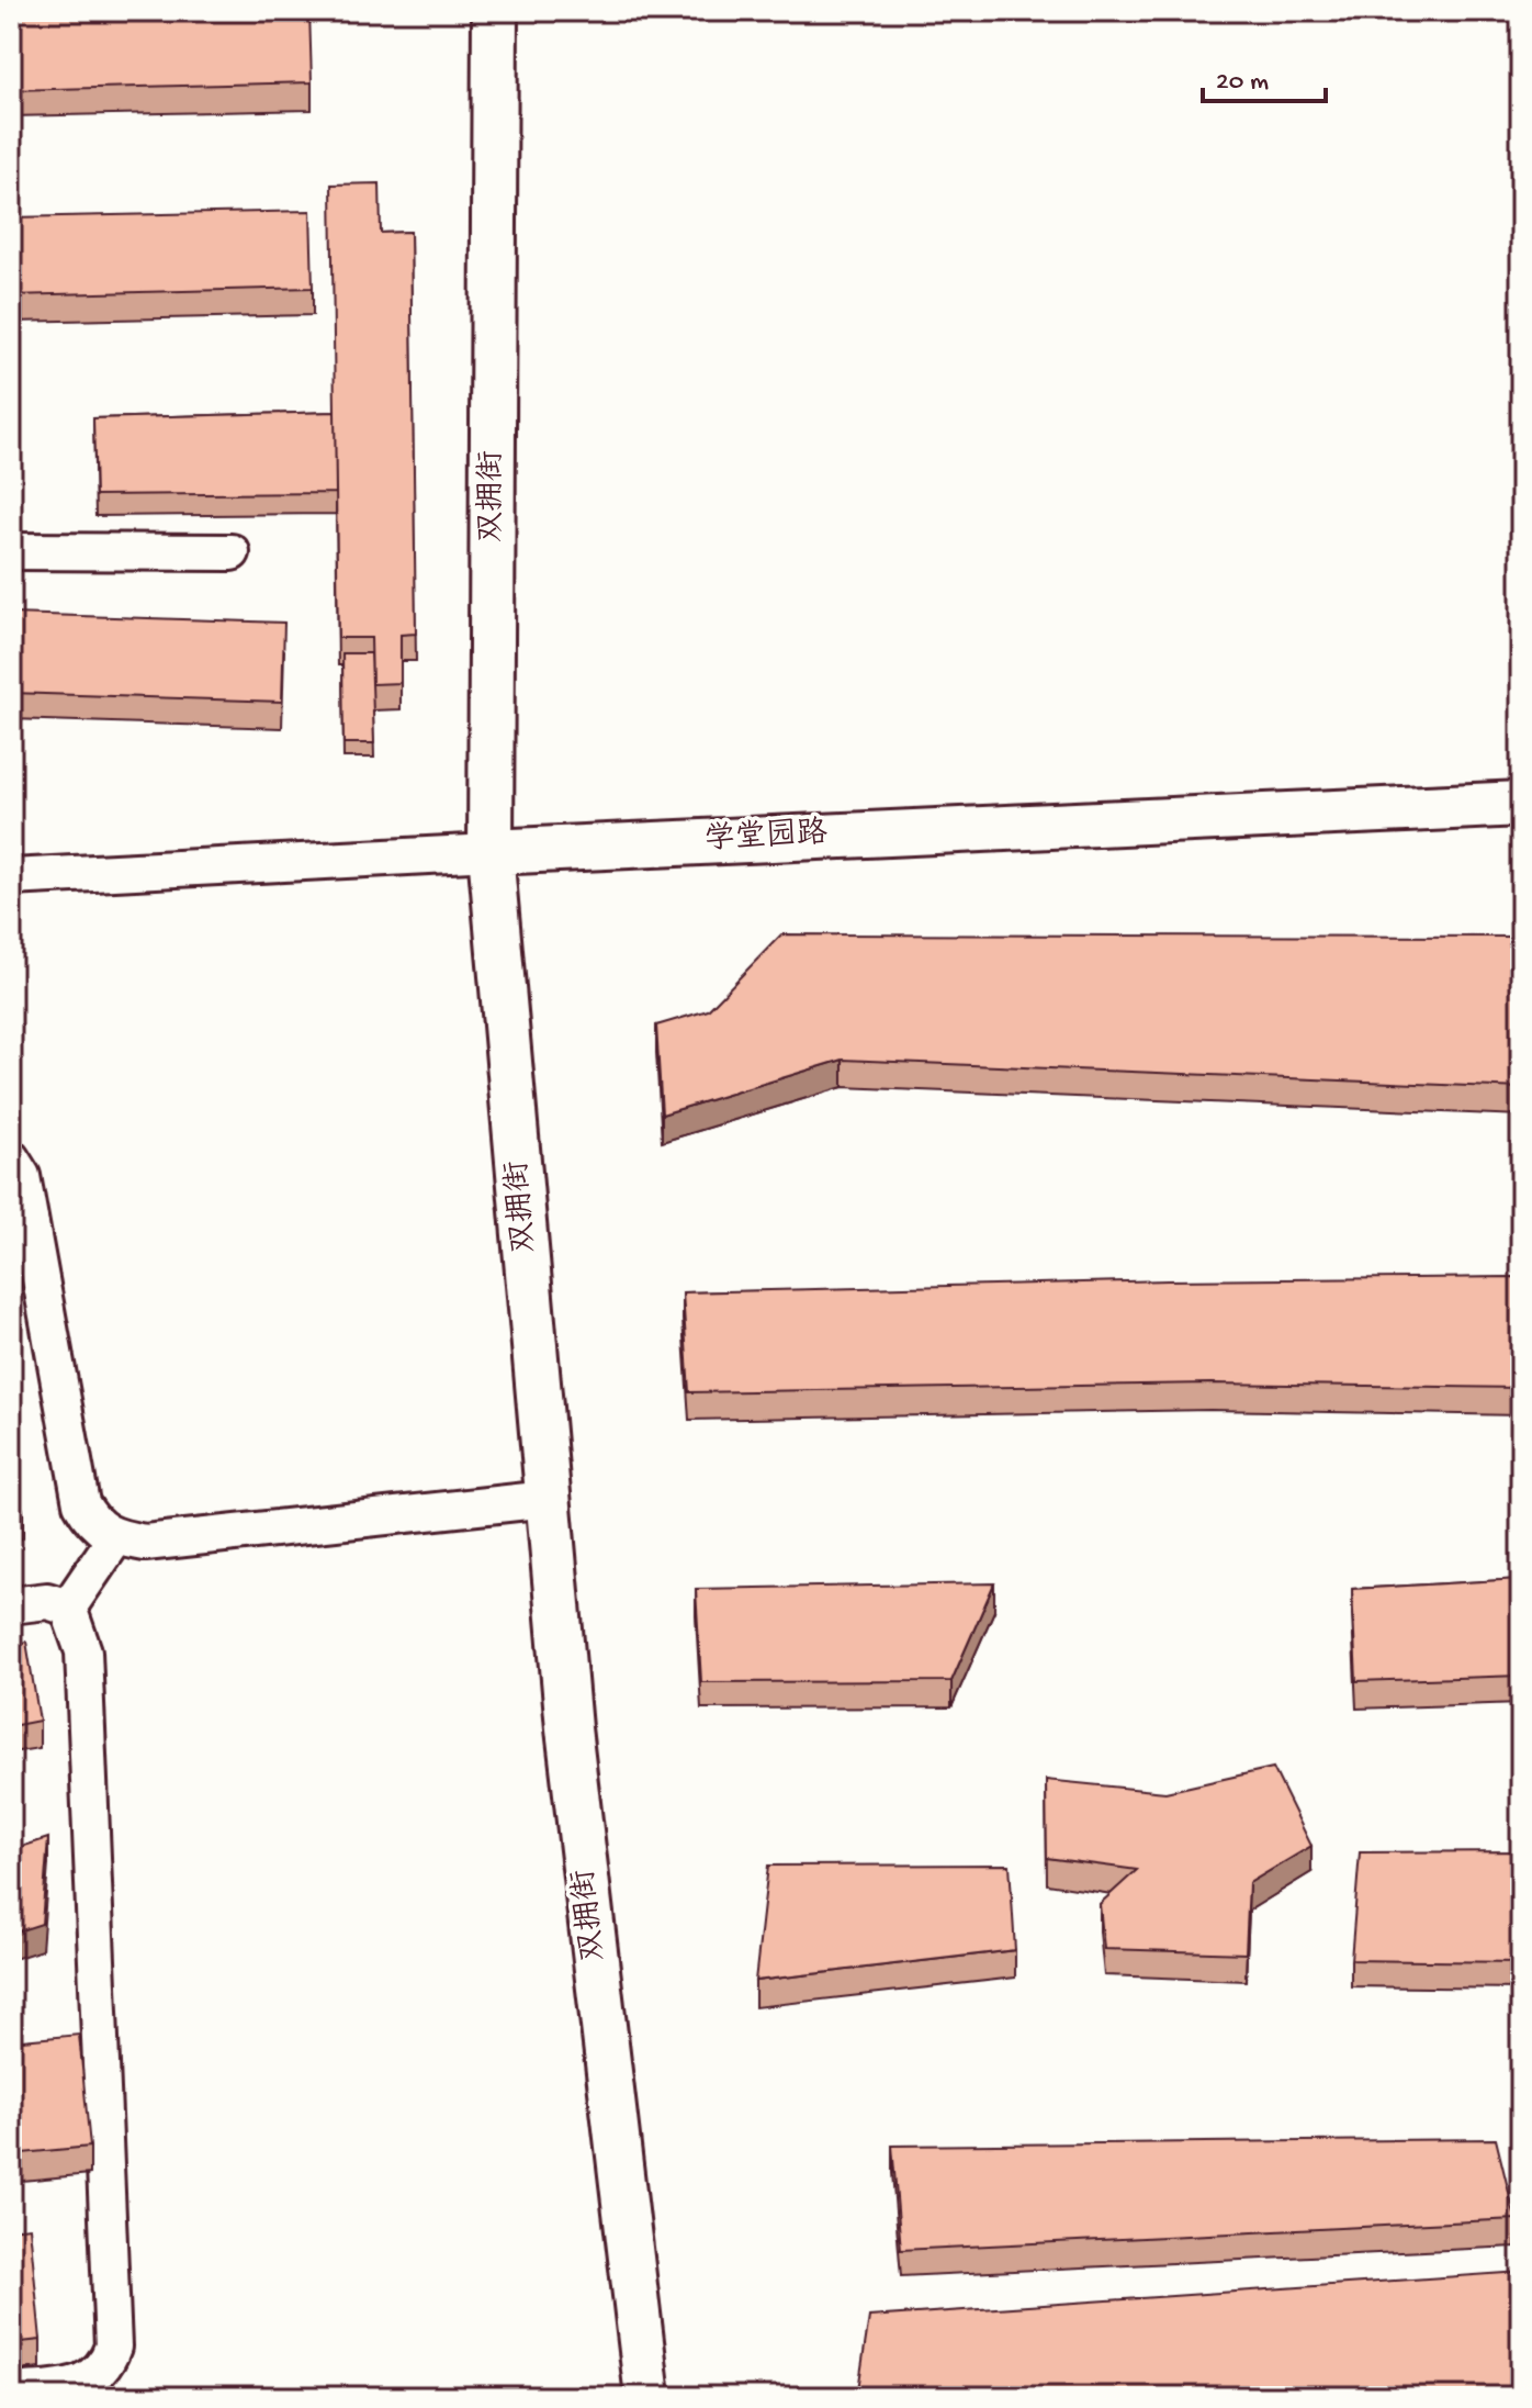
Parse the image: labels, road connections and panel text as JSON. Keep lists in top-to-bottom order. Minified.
{"streets":{"street":["双拥街","学堂园路"]},"crossings":[["双拥街","学堂园路"]],"scale_bar":"20 m"}
